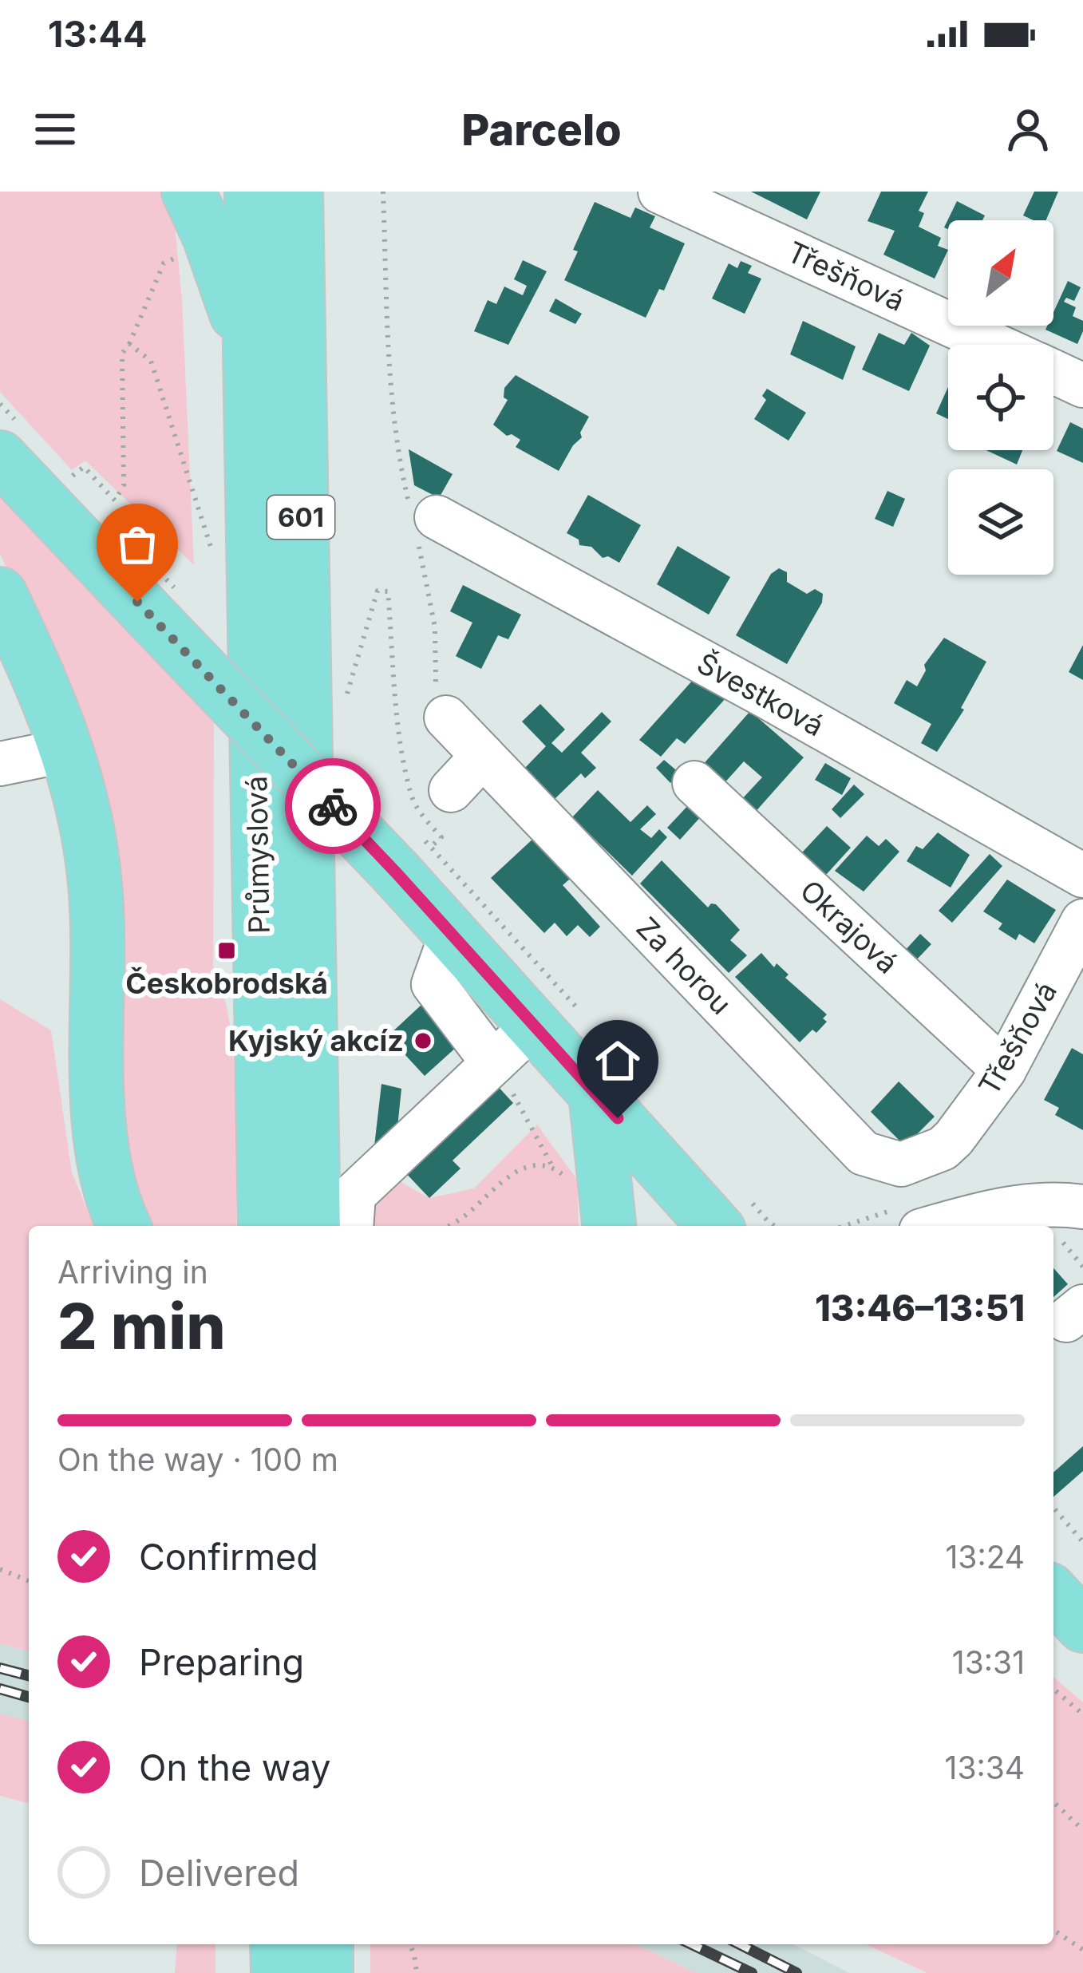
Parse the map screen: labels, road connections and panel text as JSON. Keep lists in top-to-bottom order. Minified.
{"streets":{"main road":["601","Průmyslová"],"street":["Třešňová","Švestková","Okrajová","Za horou"]},"crossings":[["Třešňová","Okrajová"],["Třešňová","Za horou"]],"places":{"transit":["Českobrodská"],"other":["Kyjský akcíz"]},"north":"top right","page":{"status":"13:44","header":"Parcelo","heading":["2 min","Arriving in","13:46–13:51"],"bar":"On the way · 100 m","list":[["Confirmed","13:24"],["Preparing","13:31"],["On the way","13:34"],"Delivered"]}}
